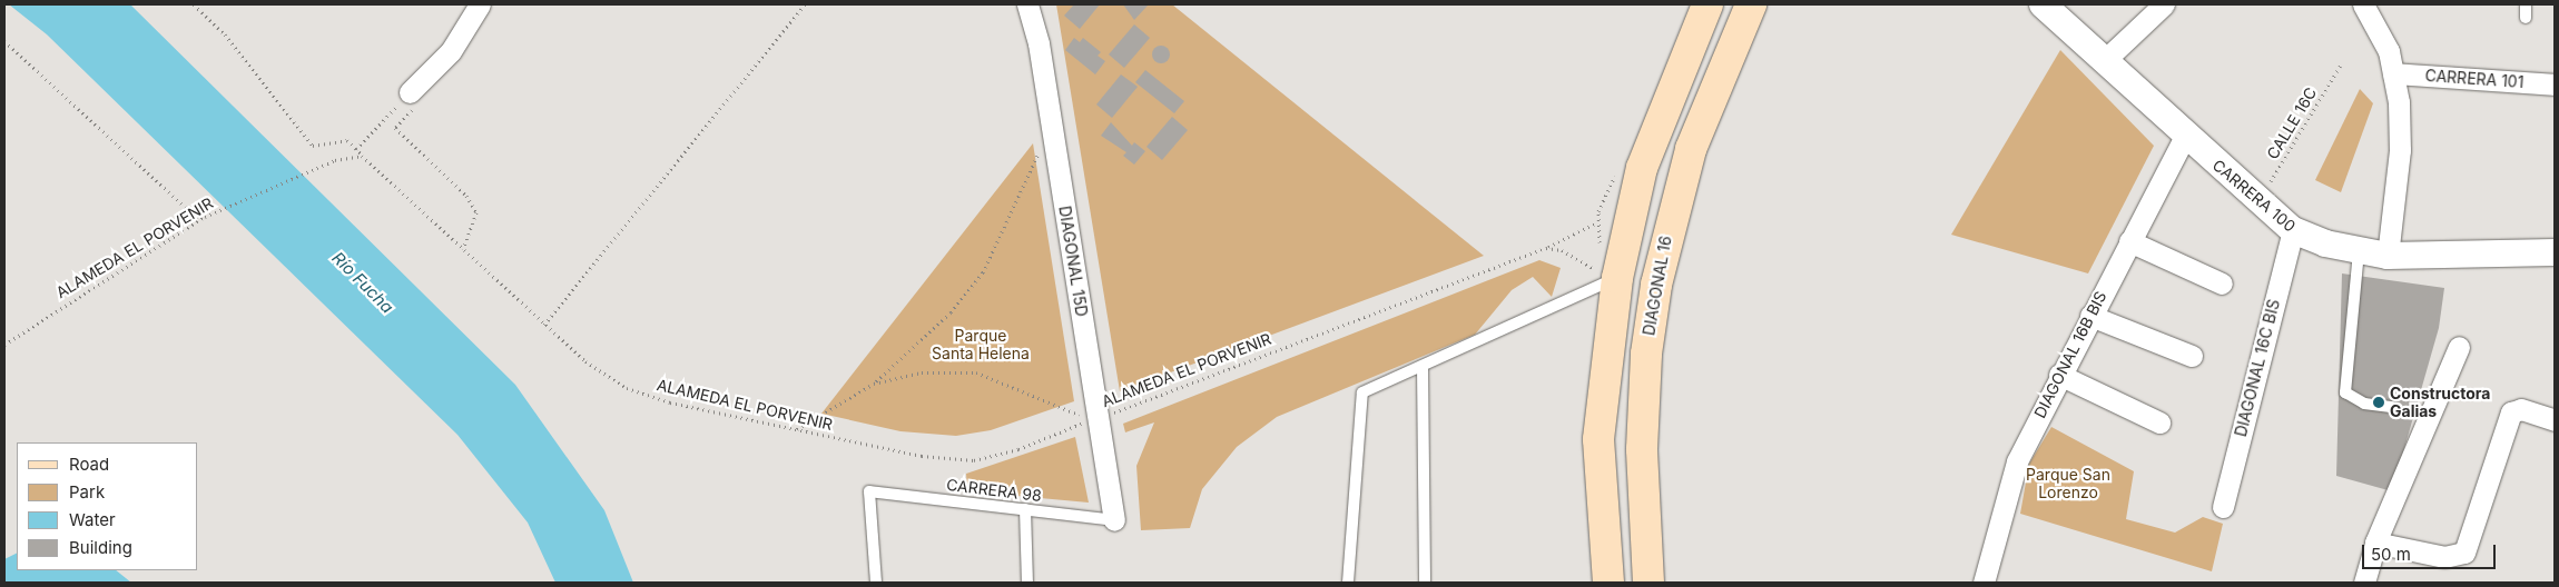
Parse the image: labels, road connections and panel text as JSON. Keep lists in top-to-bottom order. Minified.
{"streets":{"main road":["DIAGONAL 16"],"street":["CARRERA 101","CARRERA 100","DIAGONAL 15D","DIAGONAL 16B BIS","DIAGONAL 16C BIS"],"lane":["CARRERA 98"],"path":["CALLE 16C","ALAMEDA EL PORVENIR"]},"crossings":[["CARRERA 100","DIAGONAL 16B BIS"],["CARRERA 100","DIAGONAL 16C BIS"],["ALAMEDA EL PORVENIR","DIAGONAL 15D"],["DIAGONAL 15D","CARRERA 98"]],"water":["Río Fucha"],"parks":["Parque Santa Helena","Parque San Lorenzo"],"places":["Constructora Galias"],"legend":["Road","Park","Water","Building"],"scale_bar":"50 m"}
